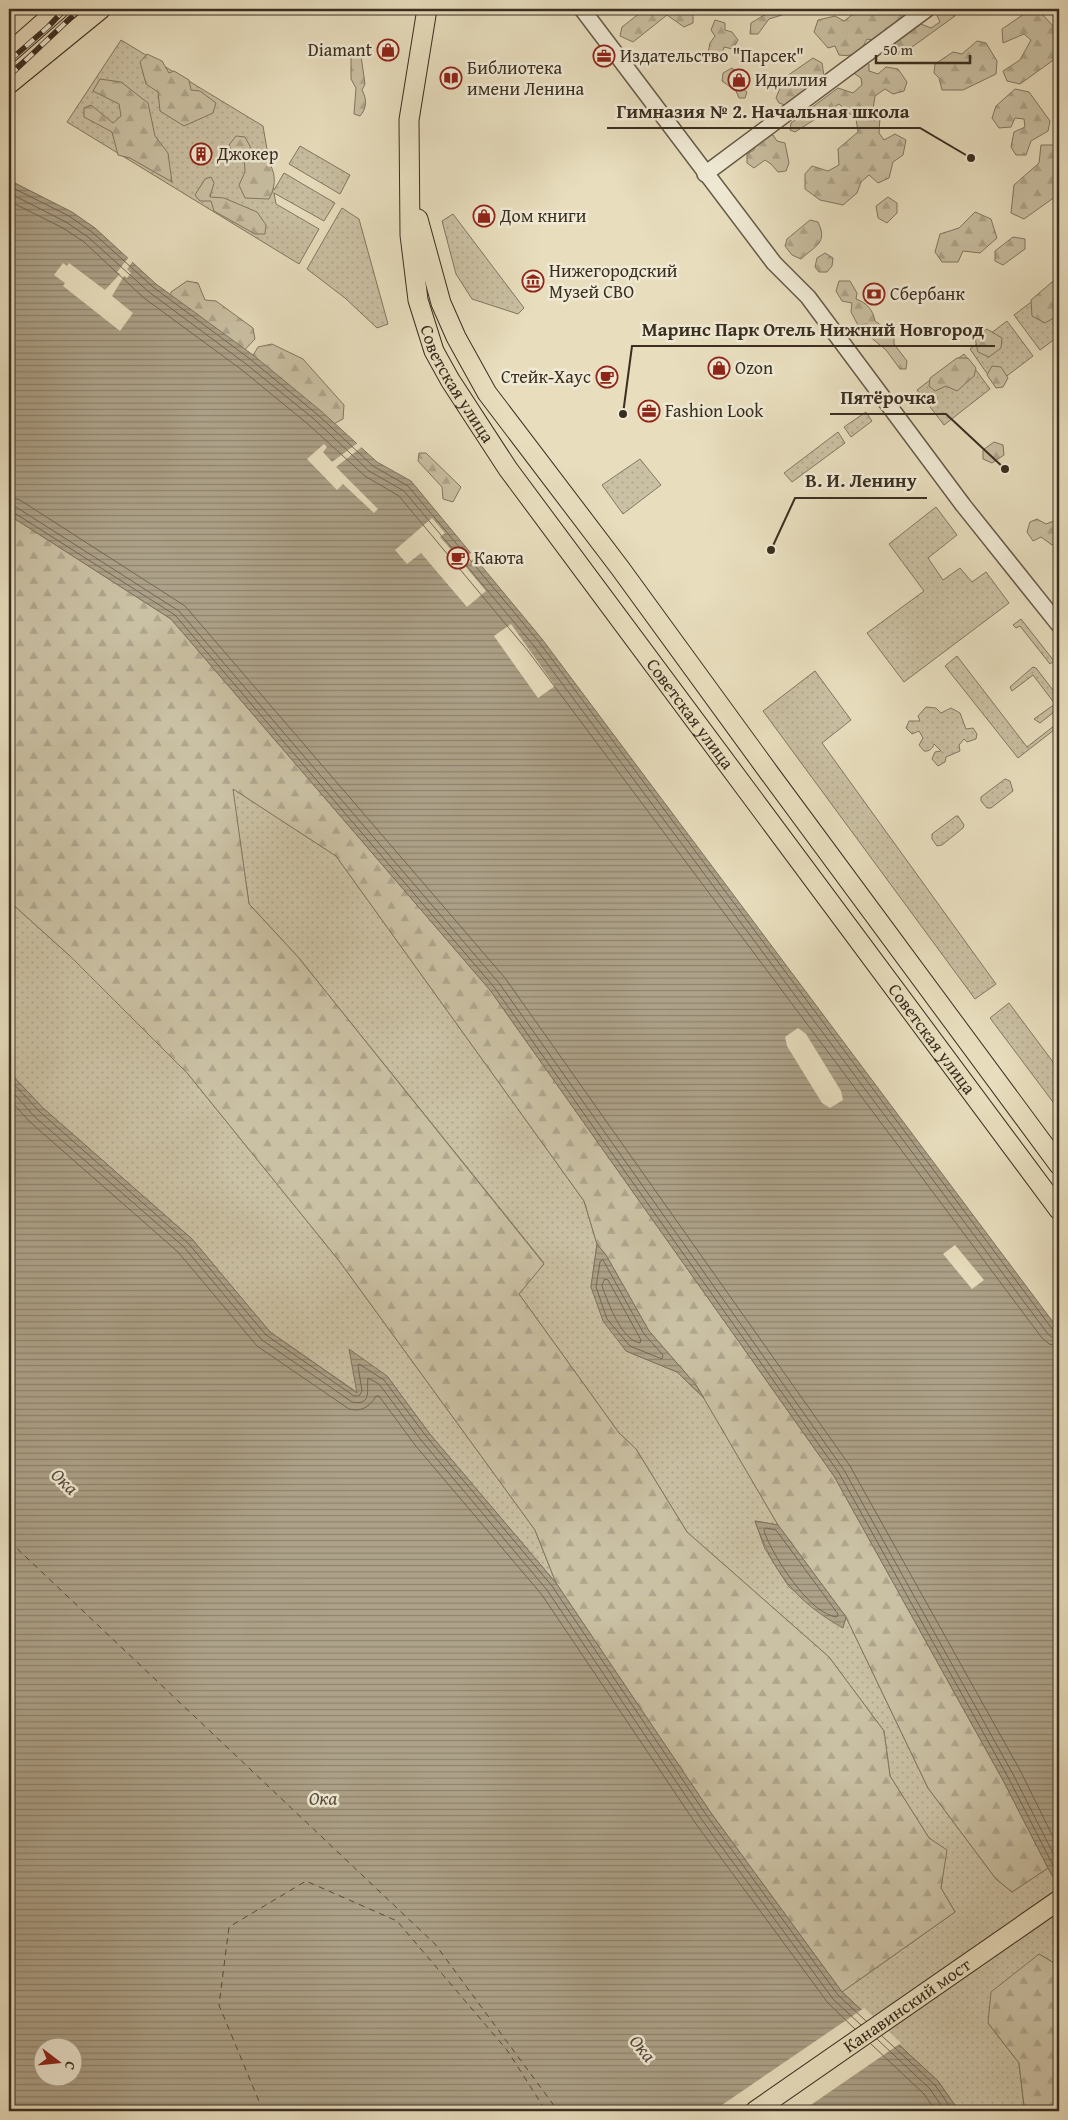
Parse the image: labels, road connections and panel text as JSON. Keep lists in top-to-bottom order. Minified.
{"streets":{"main road":["Советская улица","Канавинский мост"]},"water":["Ока"],"places":{"shop":["Diamant","Идиллия","Дом книги","Ozon"],"office":["Издательство \"Парсек\"","Fashion Look"],"library":["Библиотека имени Ленина"],"building":["Джокер"],"other":["Гимназия № 2. Начальная школа","Маринс Парк Отель Нижний Новгород","Пятёрочка","В. И. Ленину"],"museum":["Нижегородский Музей СВО"],"bank":["Сбербанк"],"cafe":["Стейк-Хаус","Каюта"]},"scale_bar":"50 m","north":"right"}
